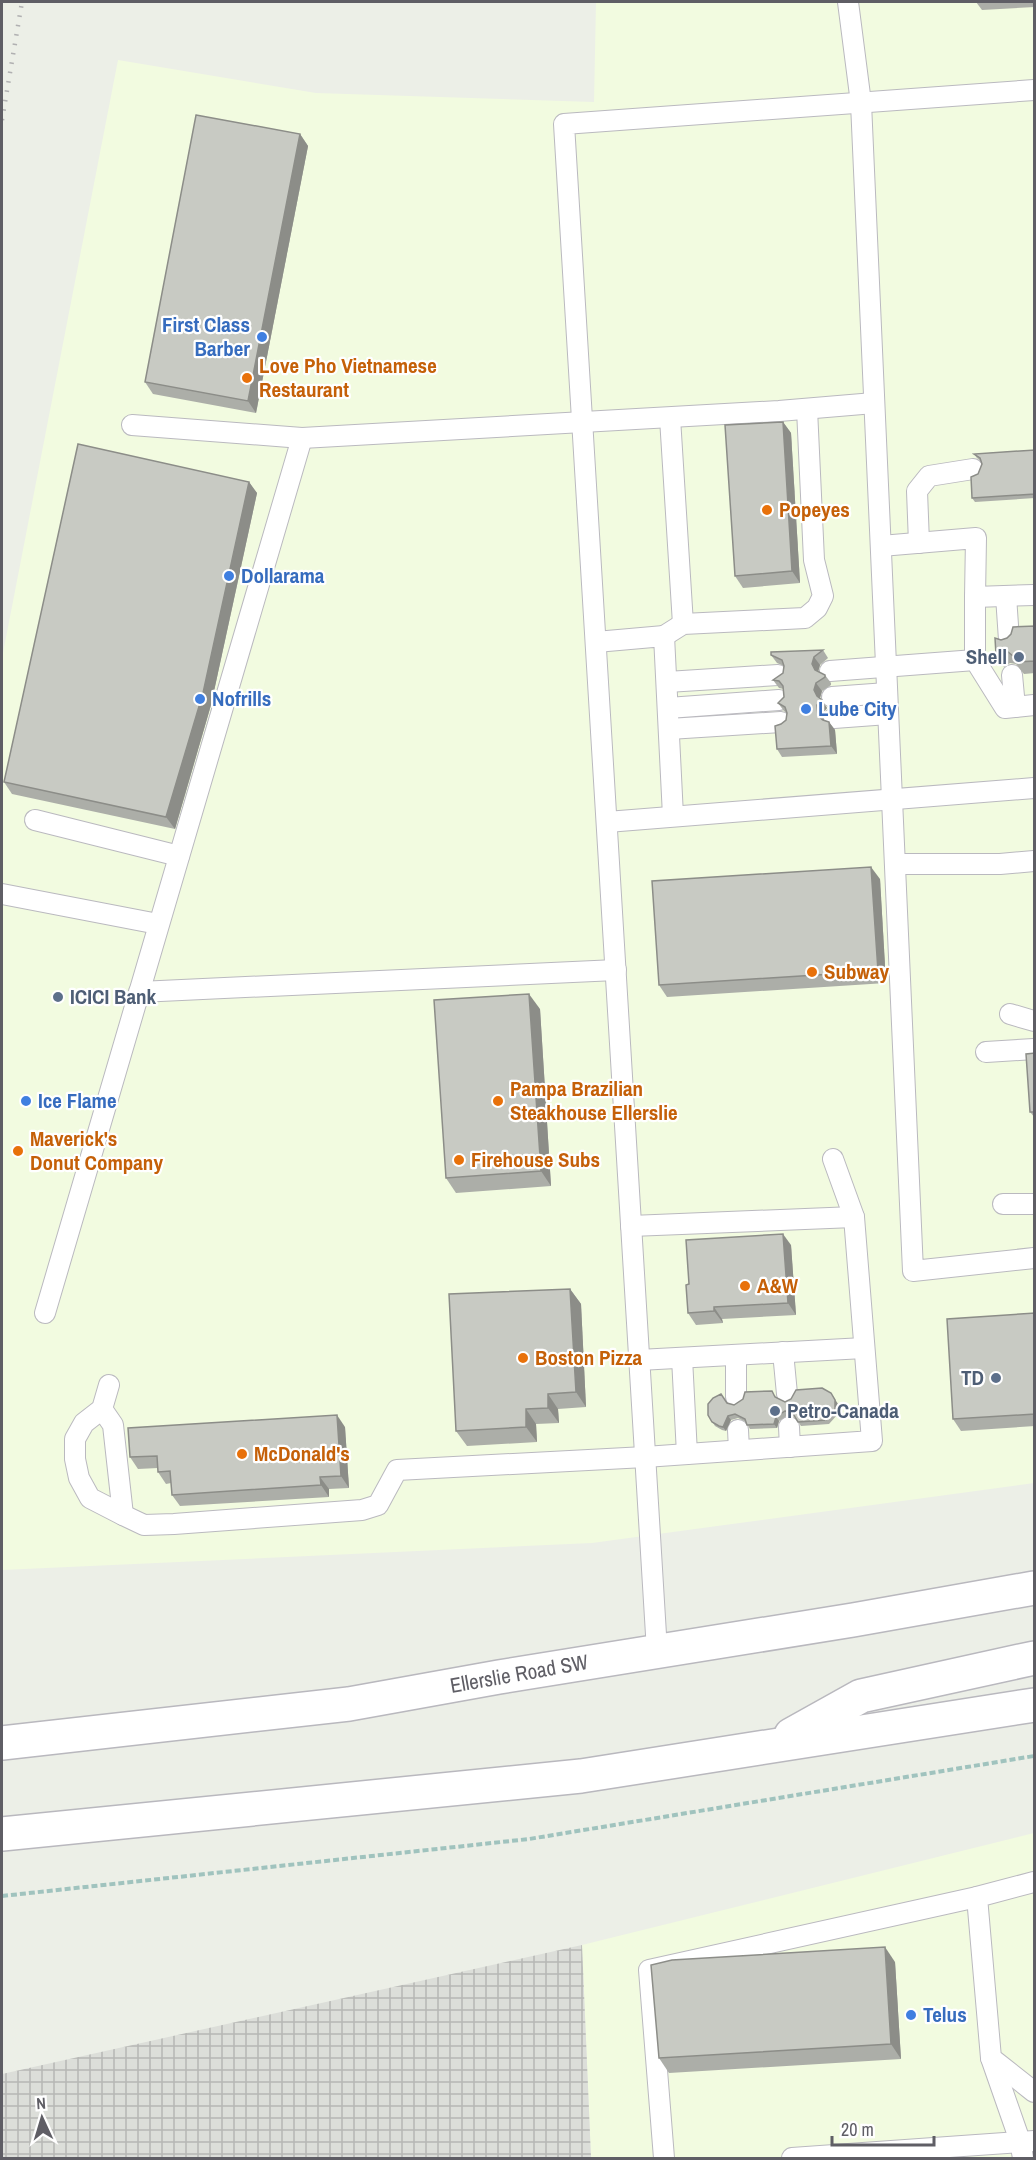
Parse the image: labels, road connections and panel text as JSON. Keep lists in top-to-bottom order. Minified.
{"streets":{"main road":["Ellerslie Road SW"]},"places":["First Class Barber","Love Pho Vietnamese Restaurant","Popeyes","Dollarama","Shell","Nofrills","Lube City","Subway","ICICI Bank","Ice Flame","Pampa Brazilian Steakhouse Ellerslie","Maverick's Donut Company","Firehouse Subs","A&W","Boston Pizza","TD","Petro-Canada","McDonald's","Telus"],"scale_bar":"20 m","north":"top"}
